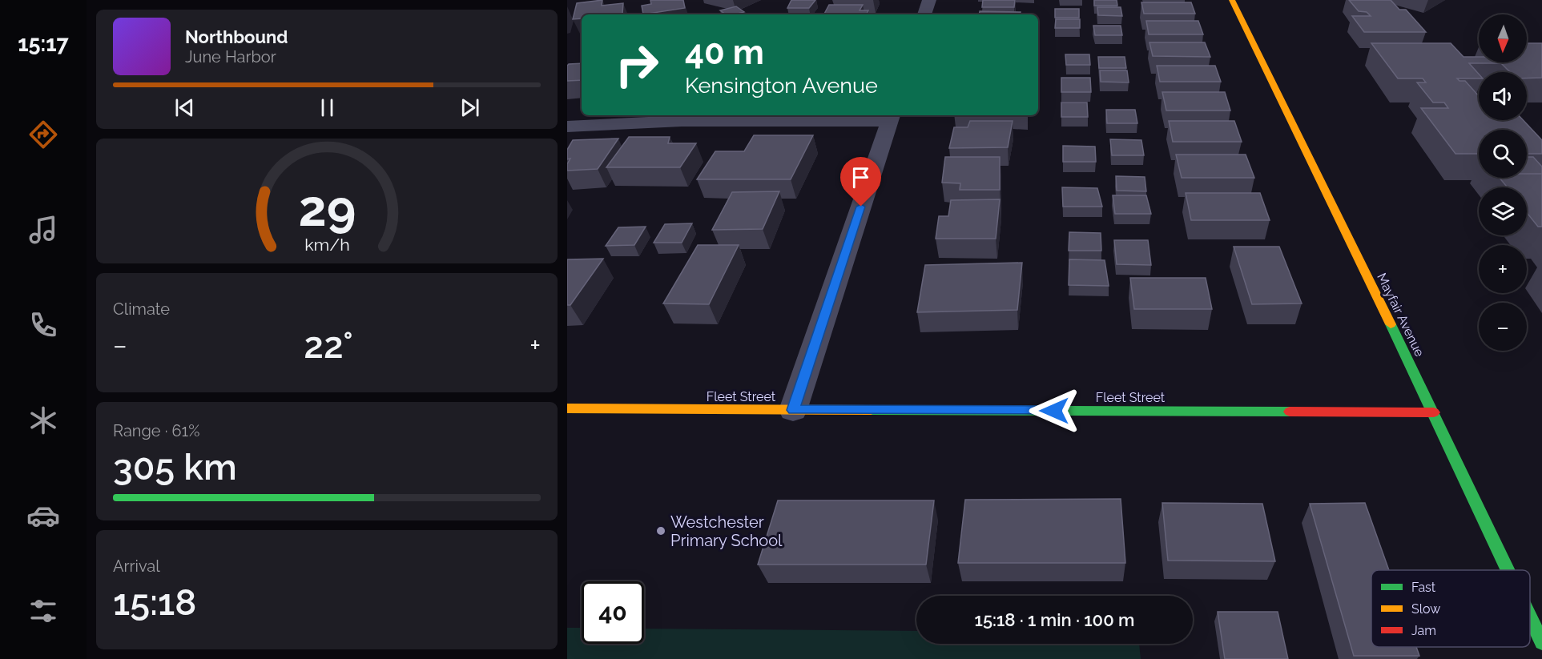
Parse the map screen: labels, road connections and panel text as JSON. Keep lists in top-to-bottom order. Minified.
{"streets":{"street":["Mayfair Avenue","Fleet Street"]},"crossings":[["Mayfair Avenue","Fleet Street"]],"places":["Westchester Primary School"],"legend":["Fast","Slow","Jam"],"north":"bottom","page":{"tabs":"15:17","map_buttons":["+","−"],"turn":["40 m","Kensington Avenue"],"song":["Northbound","June Harbor"],"tile":["Climate",["Range · 61%","305 km"],["Arrival","15:18"]],"heat":["−","22°","+"],"limit":"40","trip":"15:18 · 1 min · 100 m","gauge":["29","km/h"]}}
